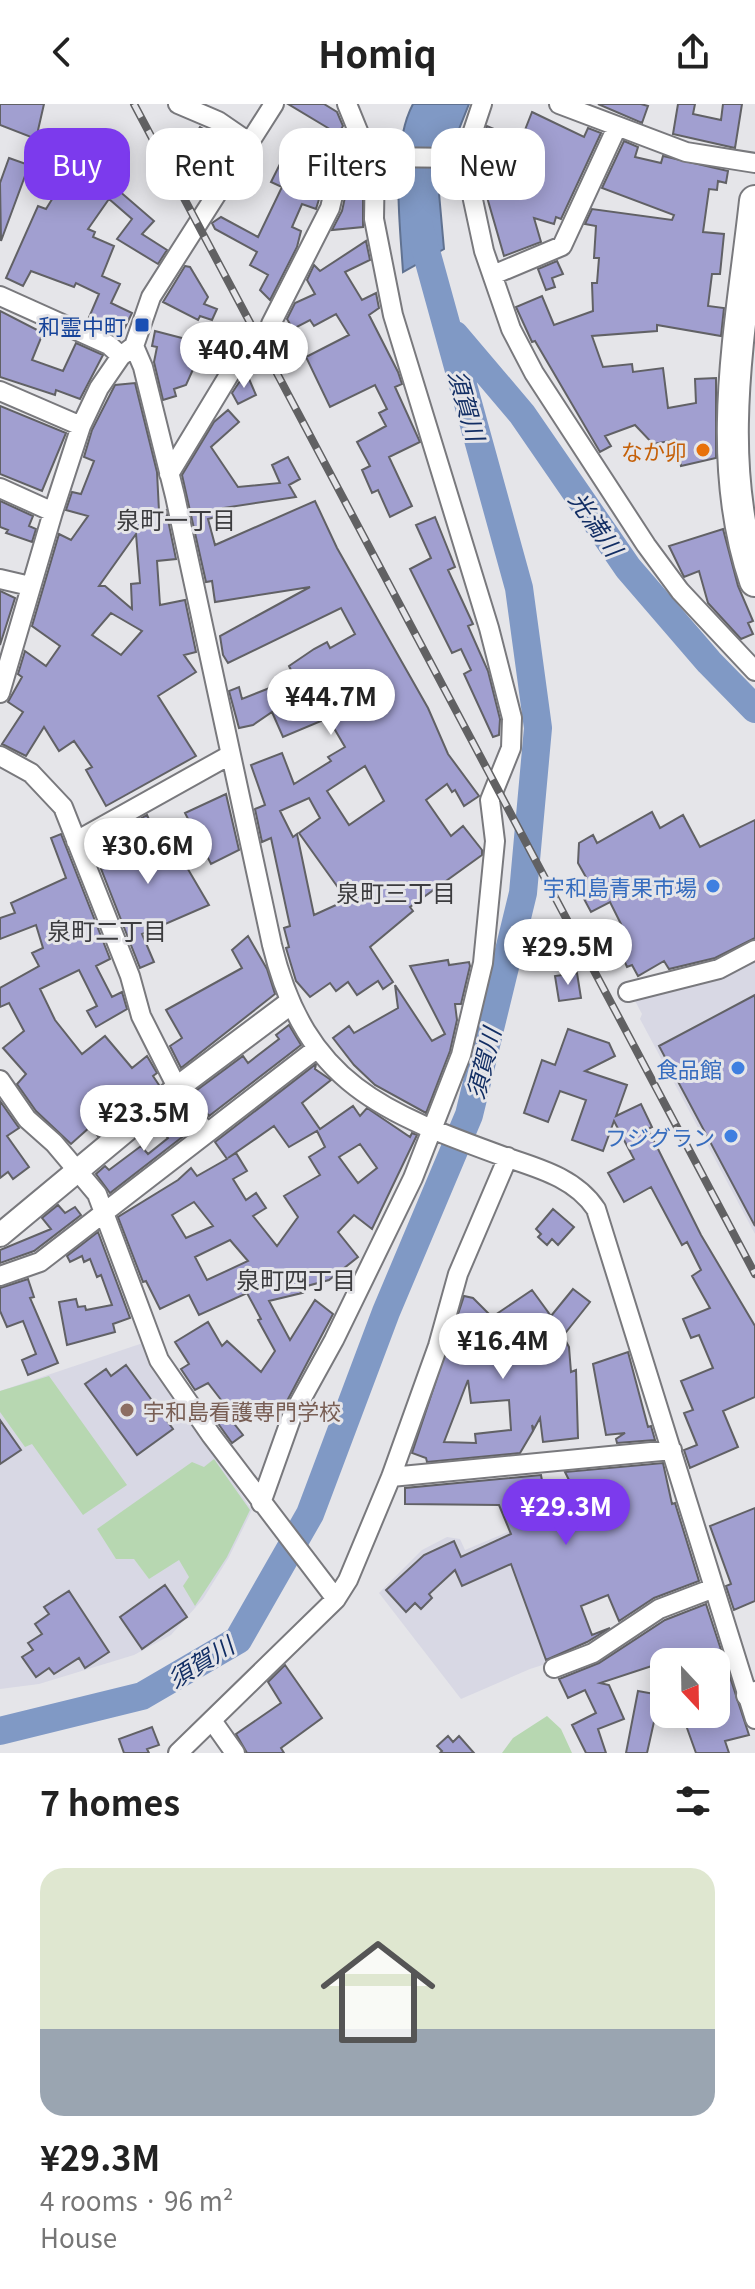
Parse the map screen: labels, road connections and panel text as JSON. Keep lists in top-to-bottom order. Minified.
{"districts":["泉町一丁目","泉町三丁目","泉町二丁目","泉町四丁目"],"water":["須賀川","光満川"],"places":{"transit":["和霊中町"],"other":["なか卯","宇和島青果市場","食品館","フジグラン","宇和島看護専門学校"]},"north":"bottom","page":{"header":"Homiq","chip":["Buy","Rent","Filters","New"],"price":["¥40.4M","¥44.7M","¥30.6M","¥29.5M","¥23.5M","¥16.4M","¥29.3M"],"heading":"7 homes","list":[{"name":"¥29.3M","note":"4 rooms · 96 m² · House"}]}}
